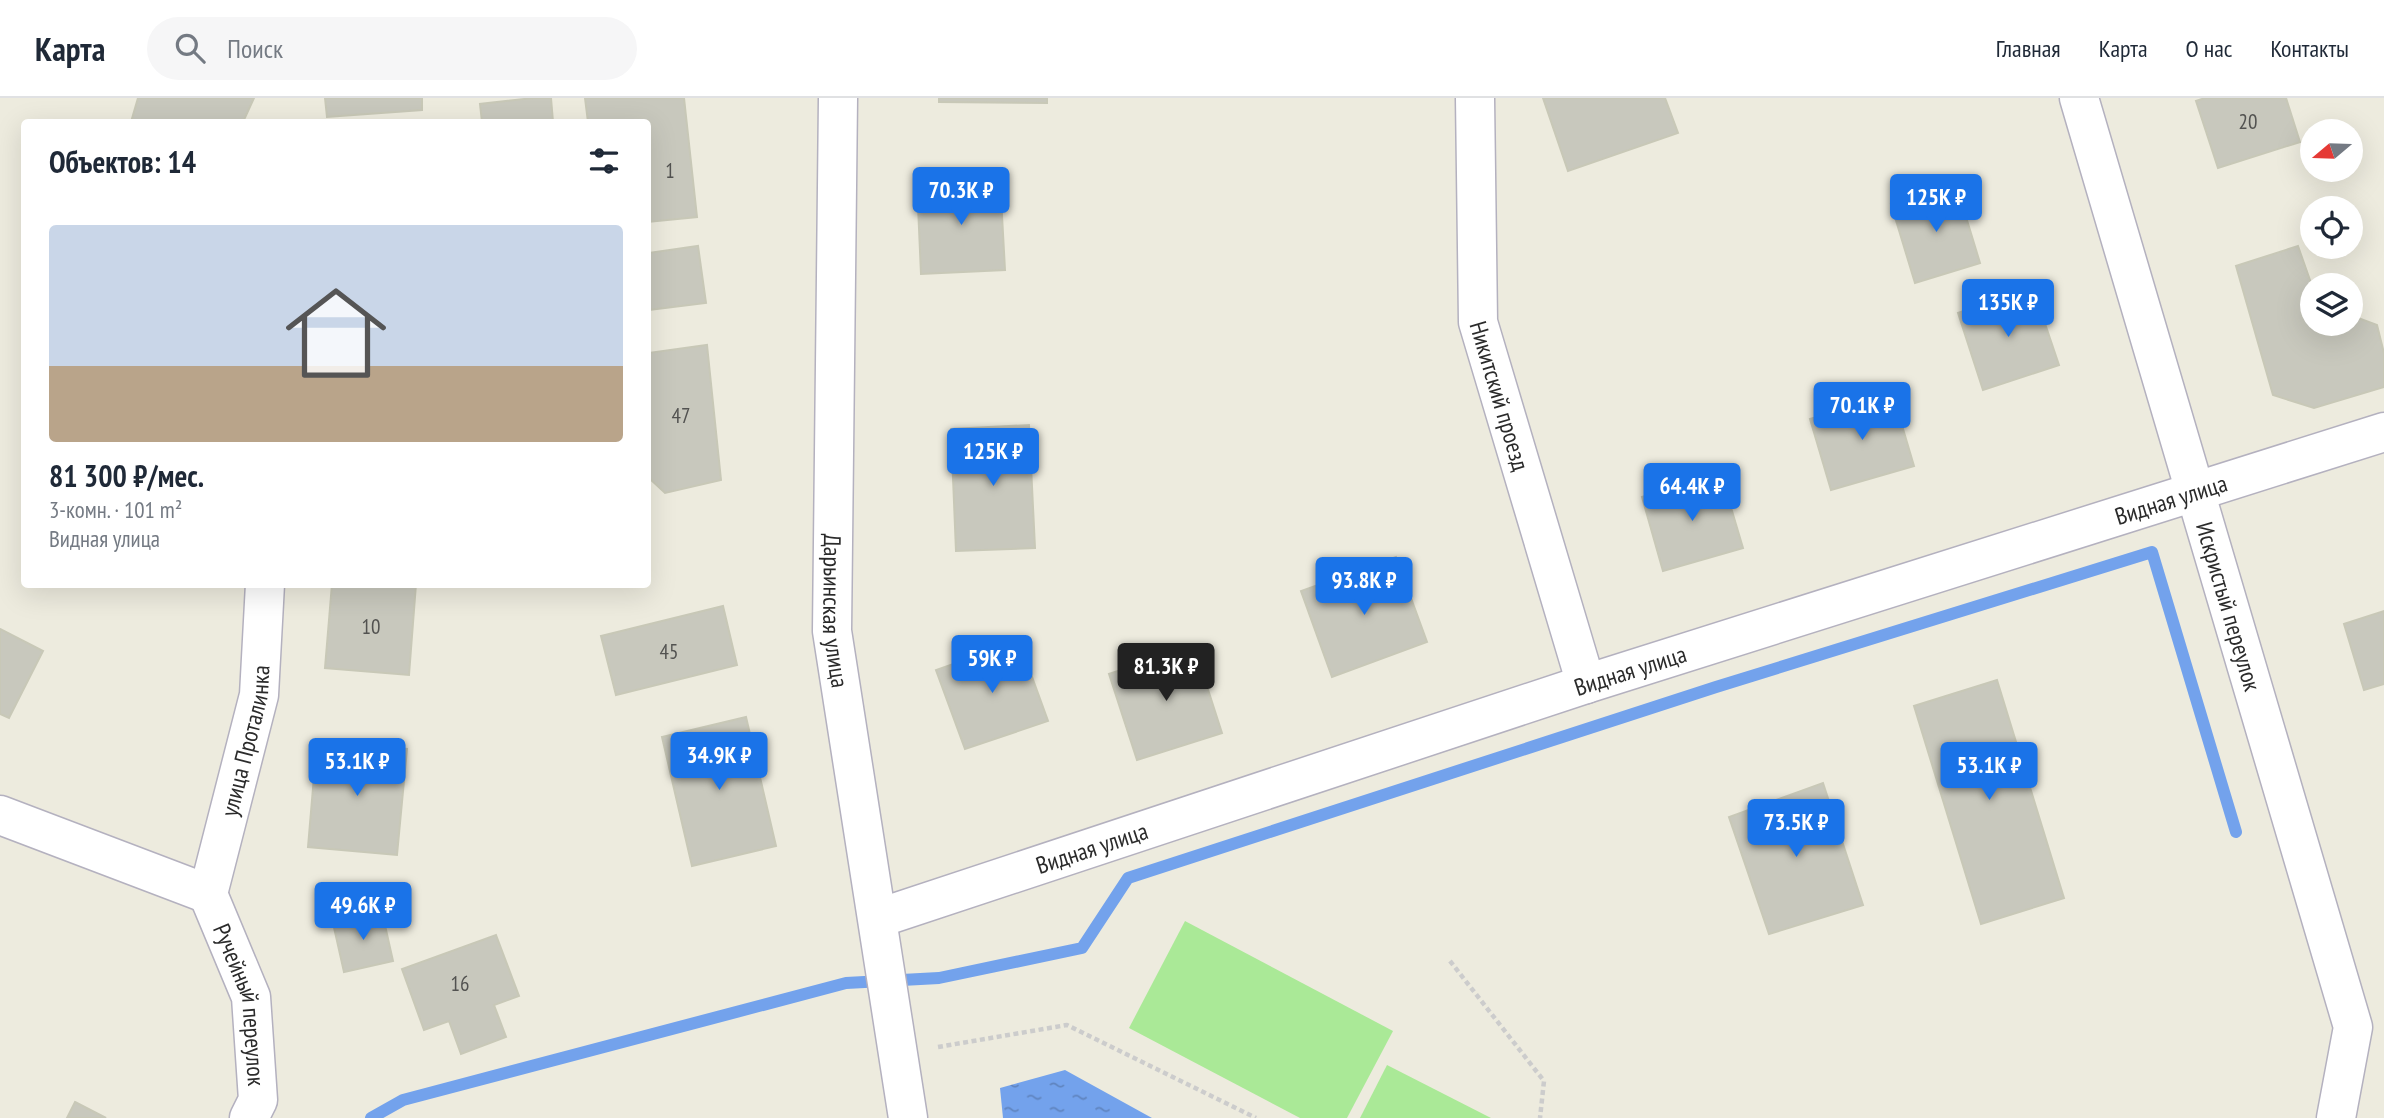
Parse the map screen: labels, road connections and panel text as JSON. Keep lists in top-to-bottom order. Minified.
{"streets":{"street":["Никитский проезд","Видная улица","Искристый переулок","Дарьинская улица","улица Проталинка","Ручейный переулок"]},"crossings":[["Никитский проезд","Видная улица"],["Видная улица","Искристый переулок"],["Видная улица","Дарьинская улица"],["улица Проталинка","Ручейный переулок"]],"house_numbers":["20","1","47","10","45","16"],"north":"left","page":{"header":"Карта","search":"Поиск","nav":["Главная","Карта","О нас","Контакты"],"heading":"Объектов: 14","price":["70.3K ₽","125K ₽","135K ₽","70.1K ₽","125K ₽","64.4K ₽","93.8K ₽","59K ₽","81.3K ₽","34.9K ₽","53.1K ₽","53.1K ₽","73.5K ₽","49.6K ₽"],"list":[{"name":"81 300 ₽/мес.","note":"3-комн. · 101 m² · Видная улица"}]}}
